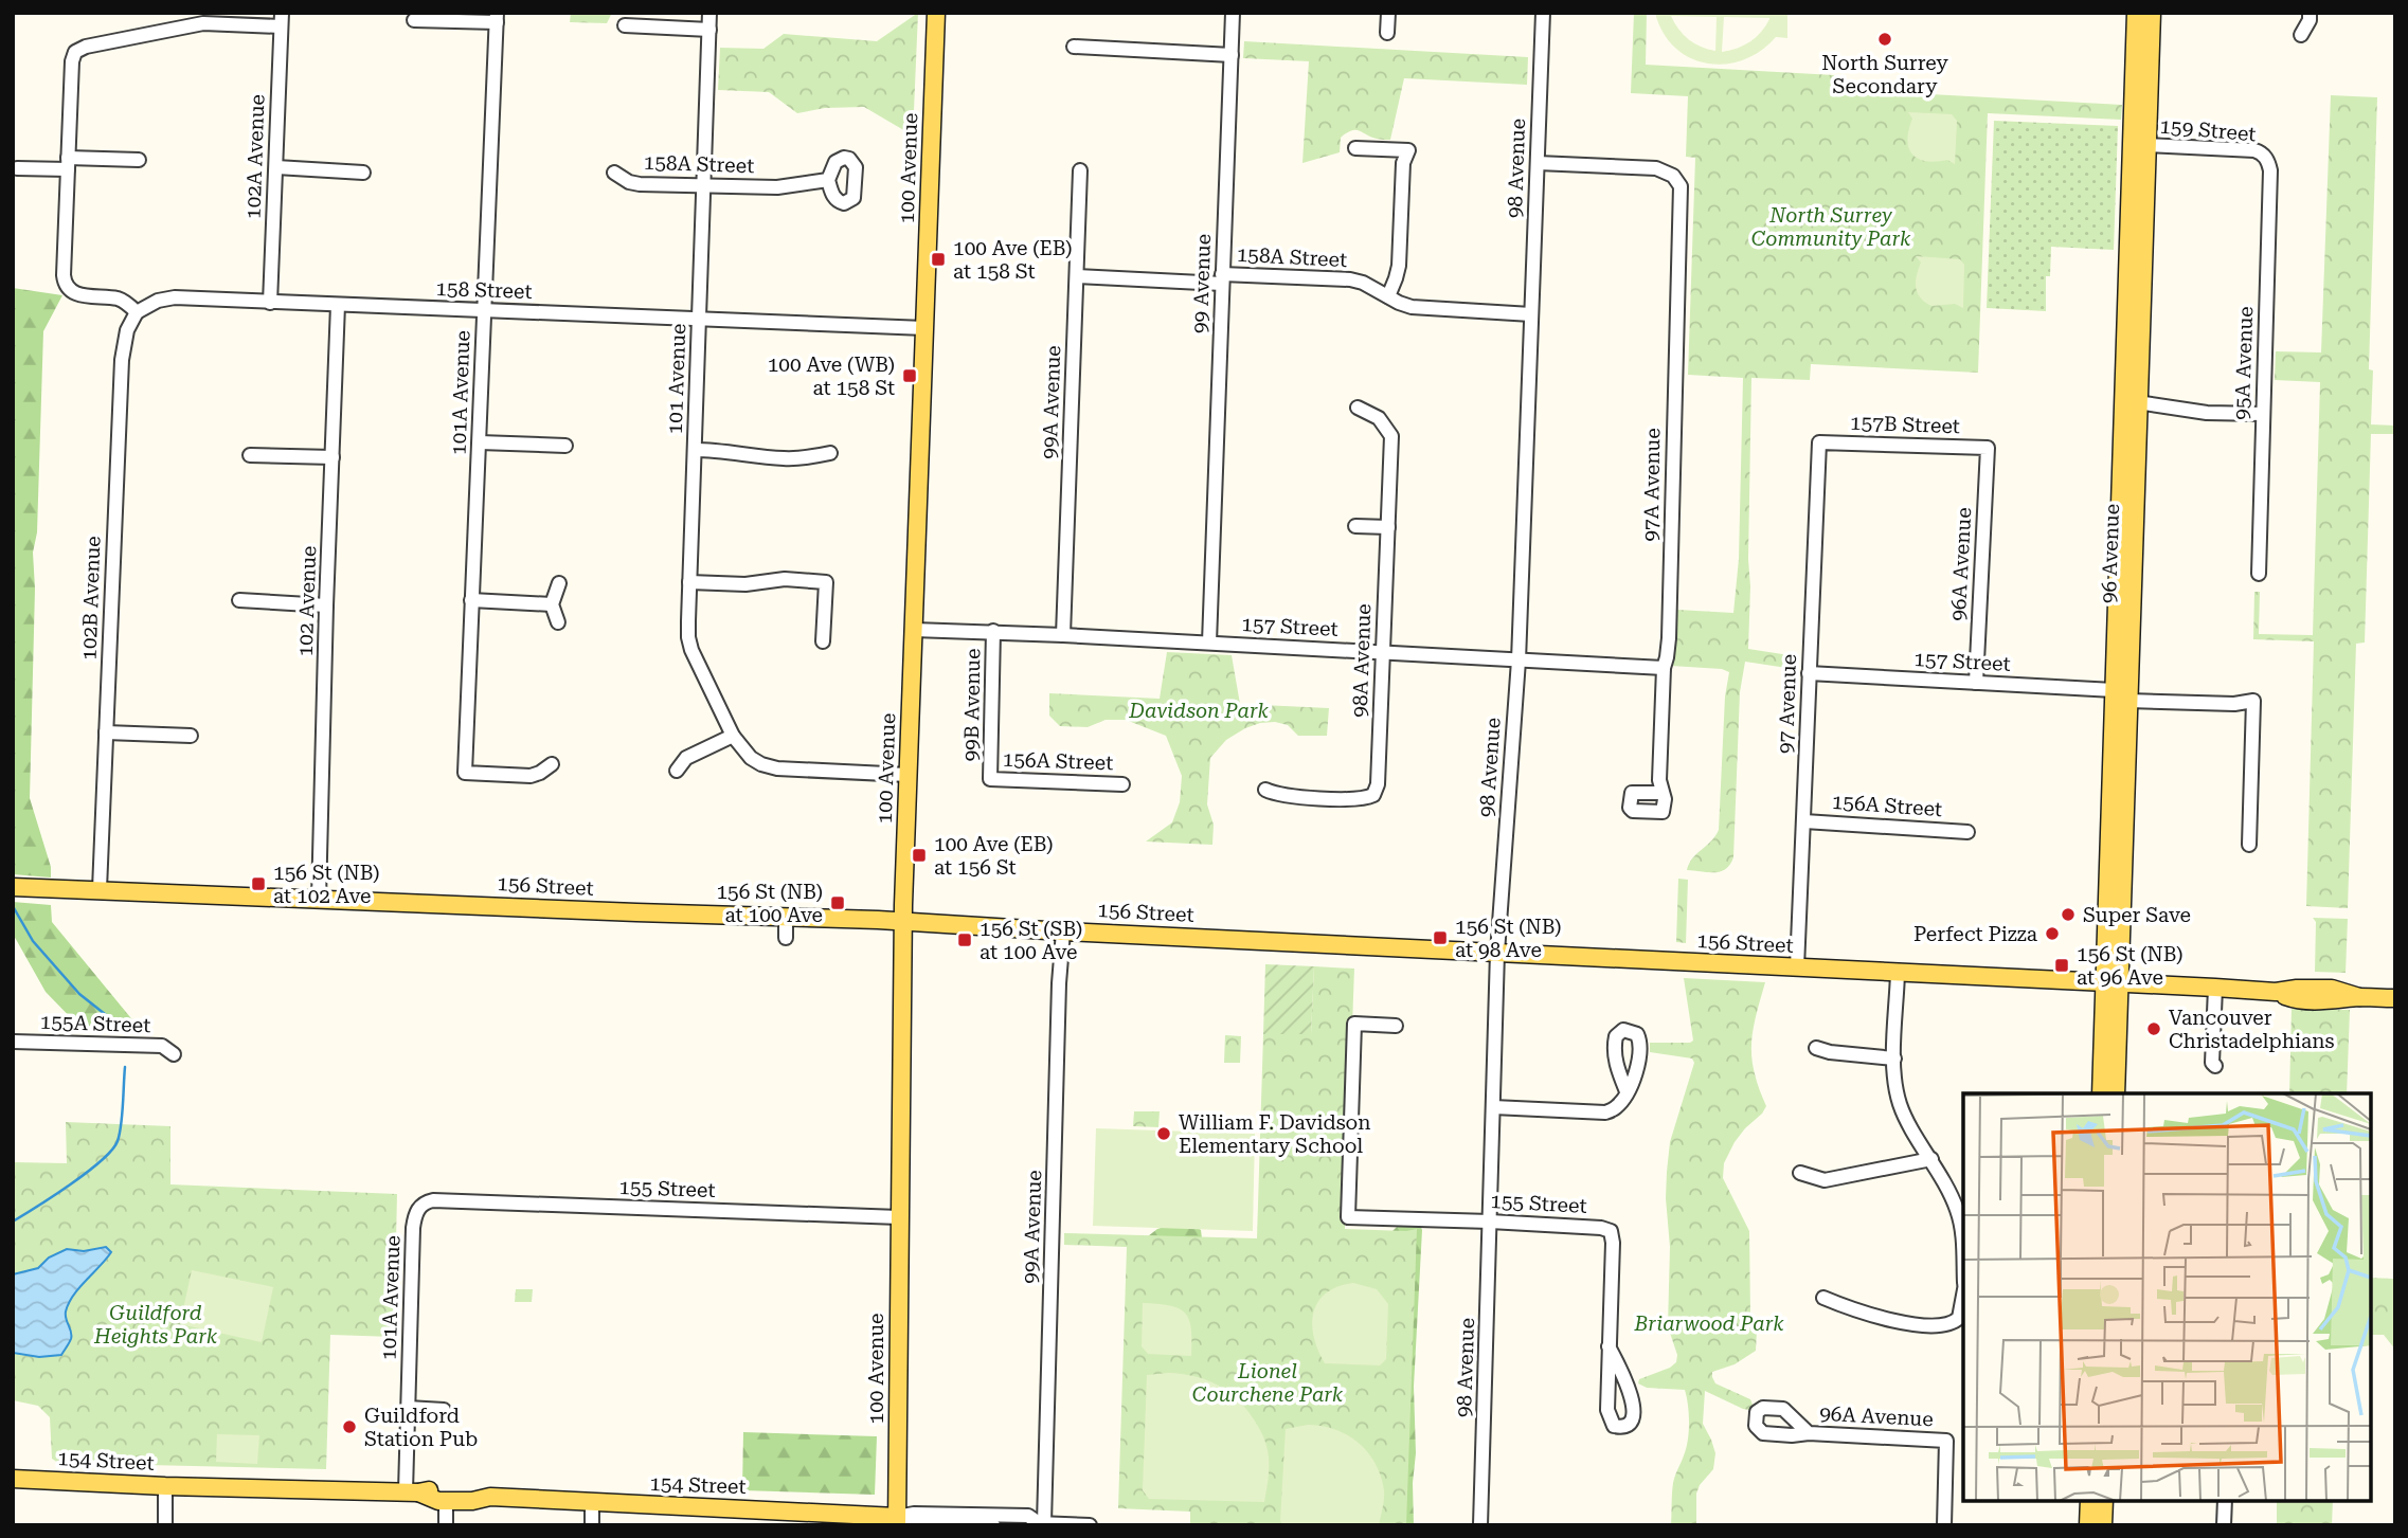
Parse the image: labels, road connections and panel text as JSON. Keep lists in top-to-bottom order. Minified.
{"streets":{"main road":["100 Avenue","96 Avenue","156 Street","154 Street"],"street":["159 Street","102A Avenue","158A Street","98 Avenue","99 Avenue","158 Street","95A Avenue","101 Avenue","101A Avenue","99A Avenue","157B Street","97A Avenue","96A Avenue","102B Avenue","102 Avenue","157 Street","98A Avenue","97 Avenue","99B Avenue","156A Street","155A Street","155 Street"]},"crossings":[["159 Street","95A Avenue"],["159 Street","96 Avenue"],["102A Avenue","158 Street"],["158A Street","98 Avenue"],["158A Street","99 Avenue"],["158A Street","101 Avenue"],["158A Street","99A Avenue"],["100 Avenue","158 Street"],["100 Avenue","157 Street"],["100 Avenue","156 Street"],["100 Avenue","155 Street"],["100 Avenue","154 Street"],["98 Avenue","97A Avenue"],["98 Avenue","157 Street"],["98 Avenue","156 Street"],["98 Avenue","155 Street"],["99 Avenue","157 Street"],["158 Street","101 Avenue"],["158 Street","101A Avenue"],["158 Street","102B Avenue"],["158 Street","102 Avenue"],["101A Avenue","155 Street"],["101A Avenue","154 Street"],["99A Avenue","157 Street"],["99A Avenue","156 Street"],["99A Avenue","154 Street"],["157B Street","96A Avenue"],["157B Street","97 Avenue"],["97A Avenue","157 Street"],["96 Avenue","157 Street"],["96 Avenue","156 Street"],["96A Avenue","157 Street"],["102B Avenue","156 Street"],["102 Avenue","156 Street"],["157 Street","98A Avenue"],["157 Street","97 Avenue"],["157 Street","99B Avenue"],["97 Avenue","156A Street"],["97 Avenue","156 Street"],["99B Avenue","156A Street"]],"parks":["North Surrey Community Park","Davidson Park","Guildford Heights Park","Briarwood Park","Lionel Courchene Park"],"places":{"other":["North Surrey Secondary","Super Save","Perfect Pizza","Vancouver Christadelphians","William F. Davidson Elementary School","Guildford Station Pub"],"transit":["100 Ave (EB) at 158 St","100 Ave (WB) at 158 St","100 Ave (EB) at 156 St","156 St (NB) at 102 Ave","156 St (NB) at 100 Ave","156 St (NB) at 98 Ave","156 St (SB) at 100 Ave","156 St (NB) at 96 Ave"]}}
